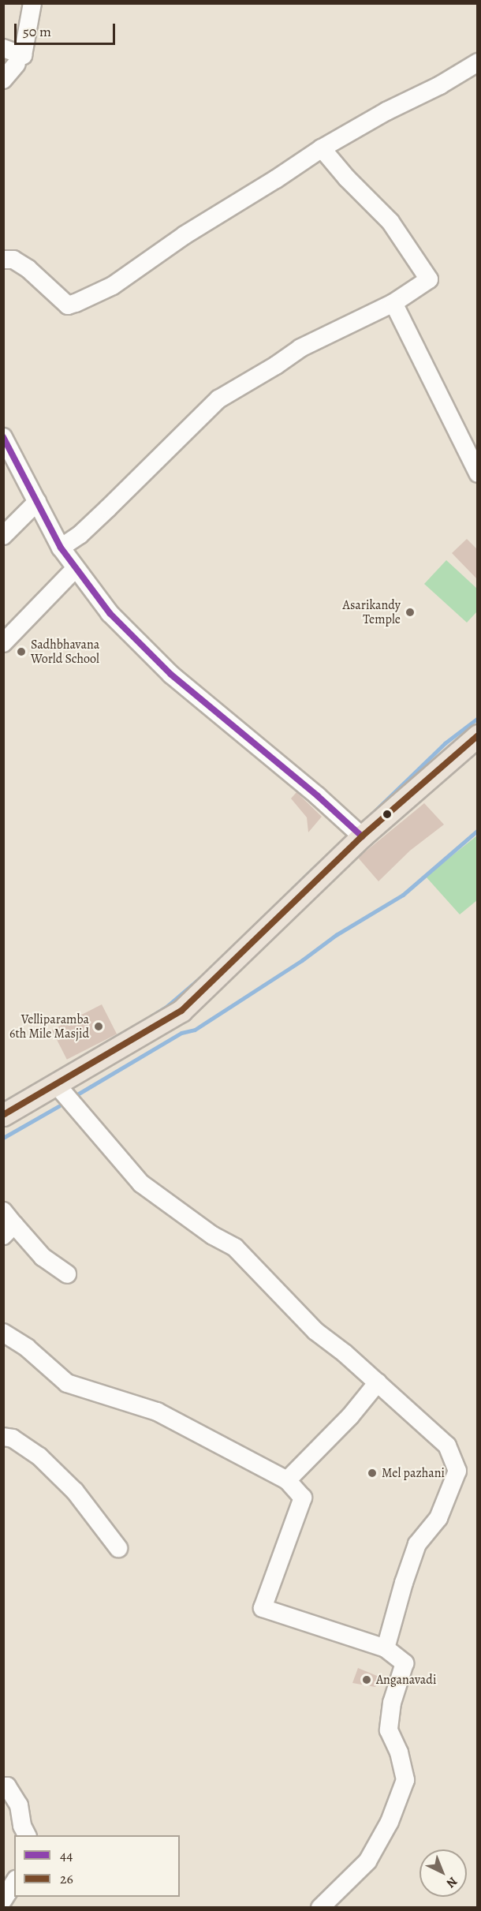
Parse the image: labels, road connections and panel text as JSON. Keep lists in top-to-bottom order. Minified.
{"places":["Asarikandy Temple","Sadhbhavana World School","Velliparamba 6th Mile Masjid","Mel pazhani","Anganavadi"],"lines":["transit line 44","transit line 26"],"legend":["44","26"],"scale_bar":"50 m","north":"bottom right"}
